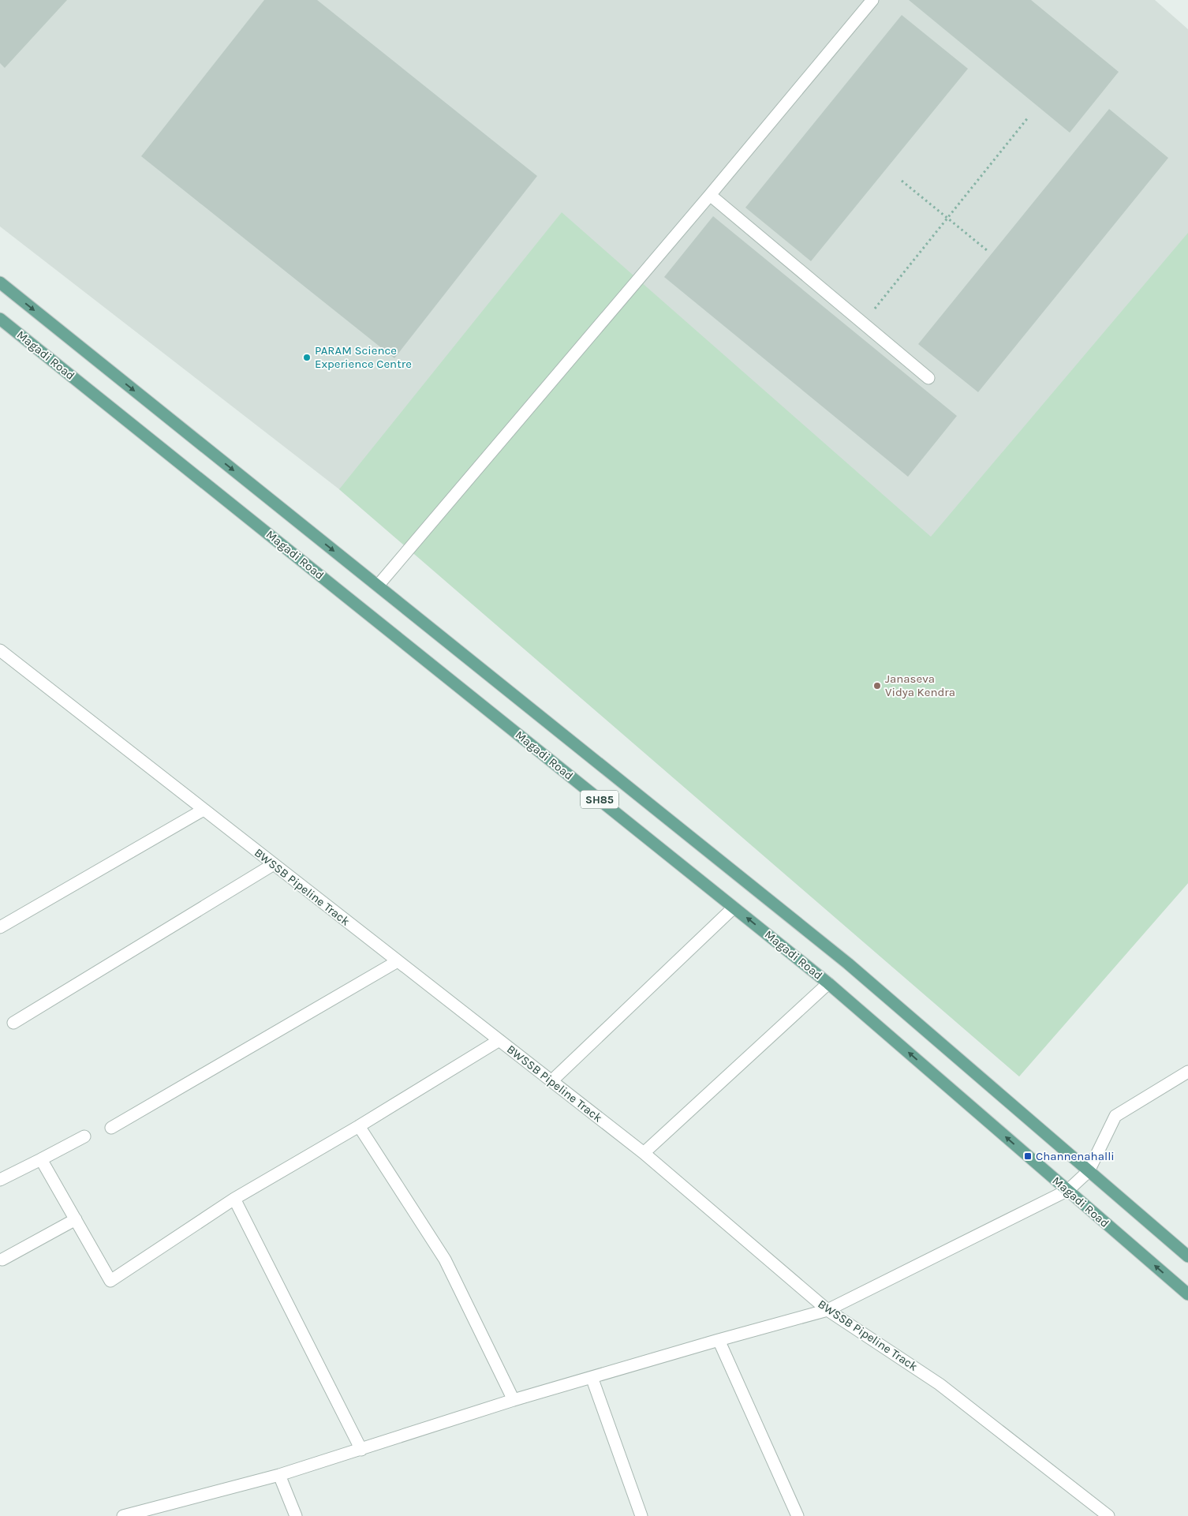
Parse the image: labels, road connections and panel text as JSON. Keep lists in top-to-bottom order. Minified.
{"streets":{"main road":["Magadi Road","SH85"],"street":["BWSSB Pipeline Track"]},"places":{"other":["PARAM Science Experience Centre","Janaseva Vidya Kendra"],"transit":["Channenahalli"]}}
